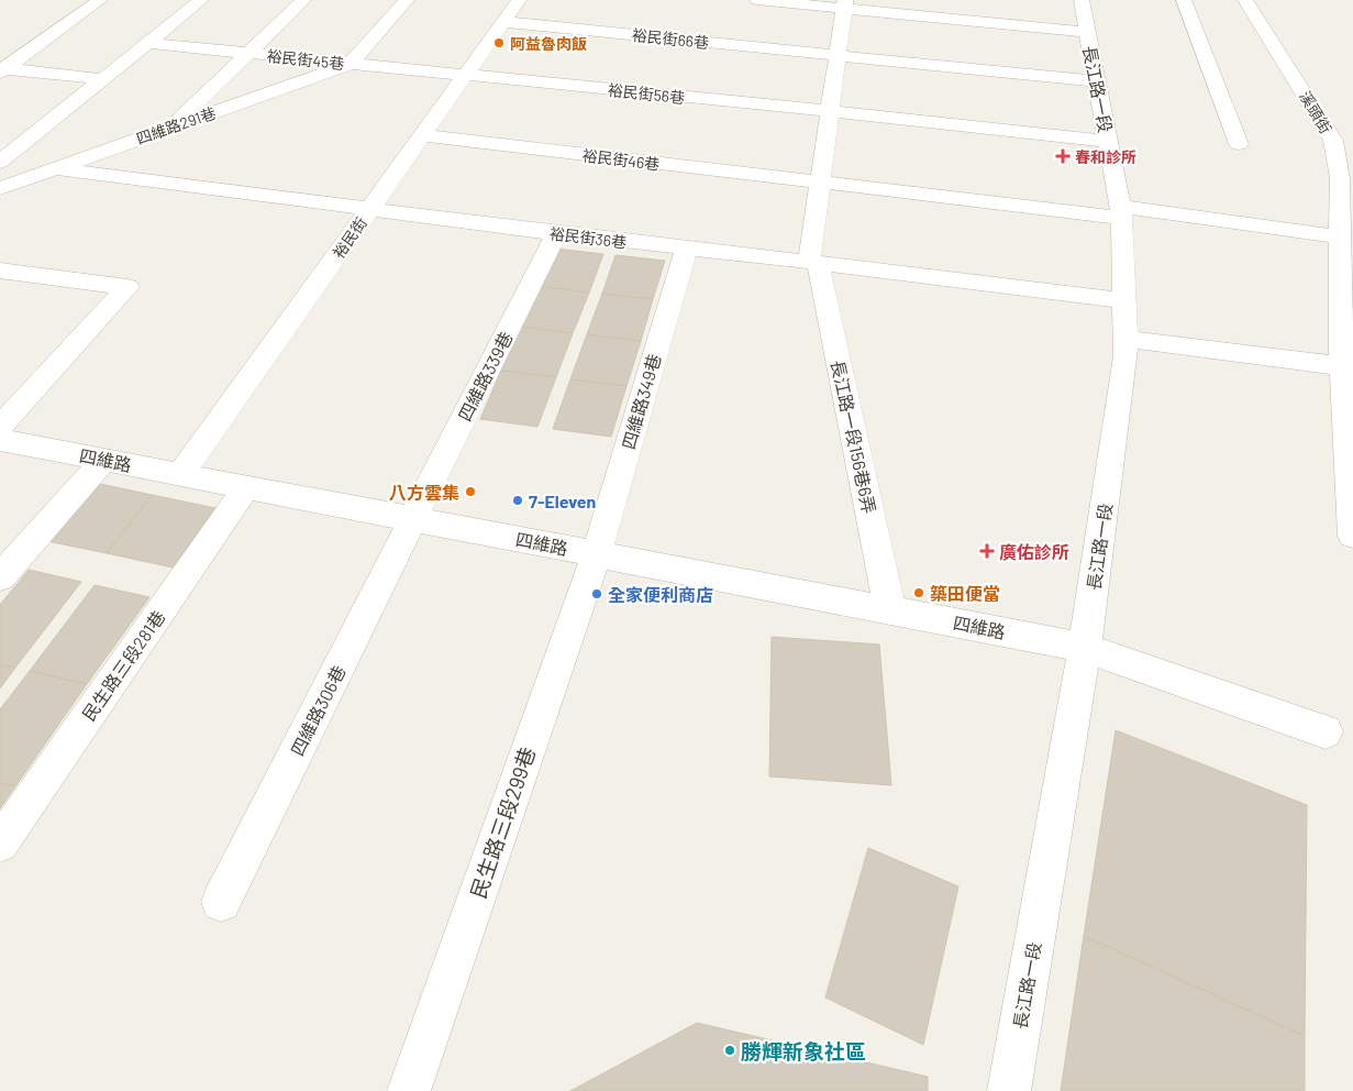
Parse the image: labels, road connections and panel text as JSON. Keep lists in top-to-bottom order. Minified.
{"streets":{"street":["裕民街66巷","裕民街45巷","長江路一段","裕民街56巷","溪頭街","四維路291巷","裕民街46巷","裕民街","裕民街36巷","四維路339巷","四維路349巷","長江路一段156巷6弄","四維路","民生路三段281巷","四維路306巷","民生路三段299巷"]},"crossings":[["裕民街66巷","長江路一段"],["裕民街66巷","裕民街"],["裕民街45巷","裕民街56巷"],["裕民街45巷","四維路291巷"],["裕民街45巷","裕民街"],["長江路一段","裕民街56巷"],["長江路一段","裕民街46巷"],["長江路一段","裕民街36巷"],["長江路一段","四維路"],["裕民街56巷","裕民街"],["溪頭街","裕民街46巷"],["四維路291巷","裕民街36巷"],["裕民街46巷","裕民街"],["裕民街","裕民街36巷"],["裕民街","四維路"],["裕民街36巷","四維路339巷"],["裕民街36巷","四維路349巷"],["裕民街36巷","長江路一段156巷6弄"],["四維路339巷","四維路"],["四維路339巷","四維路306巷"],["四維路349巷","四維路"],["四維路349巷","民生路三段299巷"],["長江路一段156巷6弄","四維路"],["四維路","民生路三段281巷"],["四維路","四維路306巷"],["四維路","民生路三段299巷"]],"places":{"other":["阿益魯肉飯","八方雲集","7-Eleven","築田便當","全家便利商店","勝輝新象社區"],"health":["春和診所","廣佑診所"]}}
